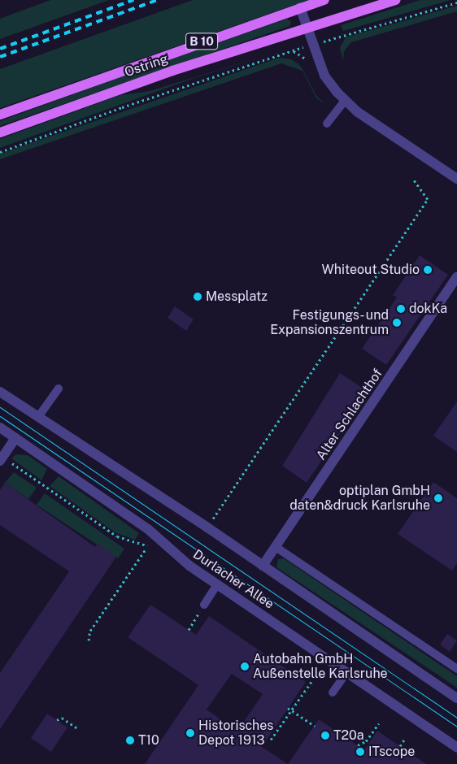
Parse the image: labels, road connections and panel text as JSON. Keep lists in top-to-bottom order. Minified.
{"streets":{"main road":["B 10","Ostring"],"street":["Alter Schlachthof","Durlacher Allee"]},"places":["Whiteout Studio","Messplatz","dokKa","Festigungs- und Expansionszentrum","optiplan GmbH daten&druck Karlsruhe","Autobahn GmbH Außenstelle Karlsruhe","Historisches Depot 1913","T20a","T10","ITscope"]}
